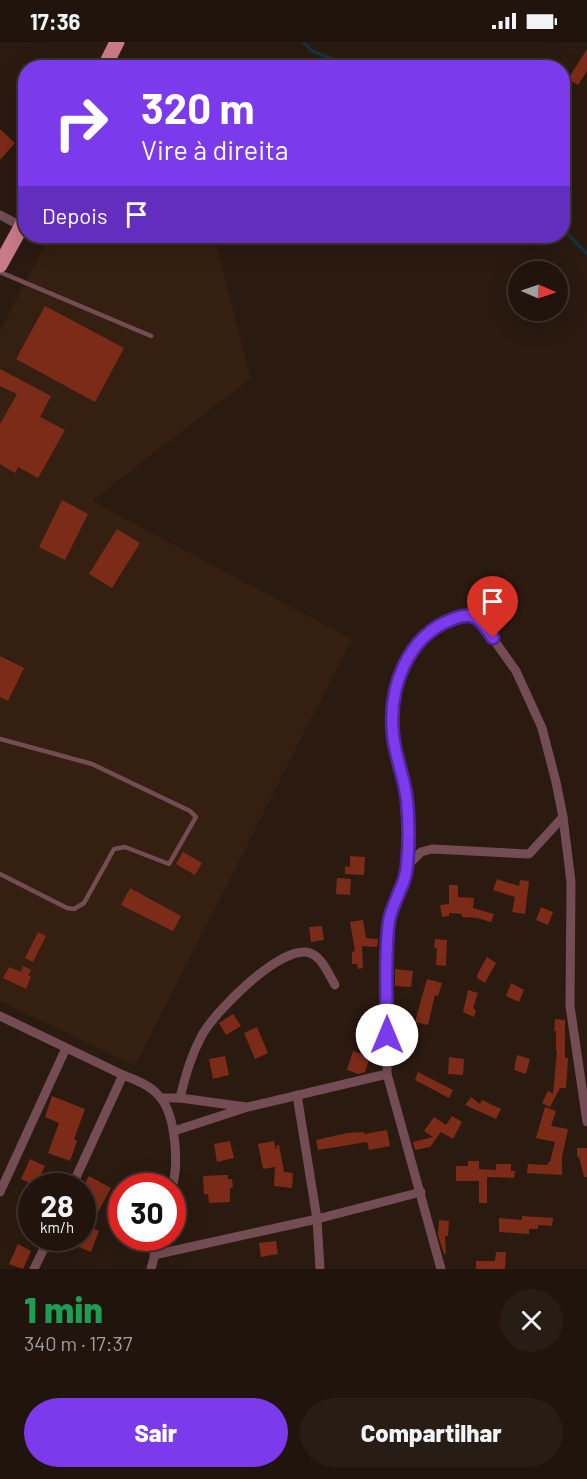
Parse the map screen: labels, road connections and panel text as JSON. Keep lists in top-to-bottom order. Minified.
{"north":"right","page":{"status":"17:36","turn":["320 m","Vire à direita"],"then":"Depois","speed":"28 km/h","limit":"30","heading":["1 min","340 m · 17:37"],"buttons":["Sair","Compartilhar"]}}
